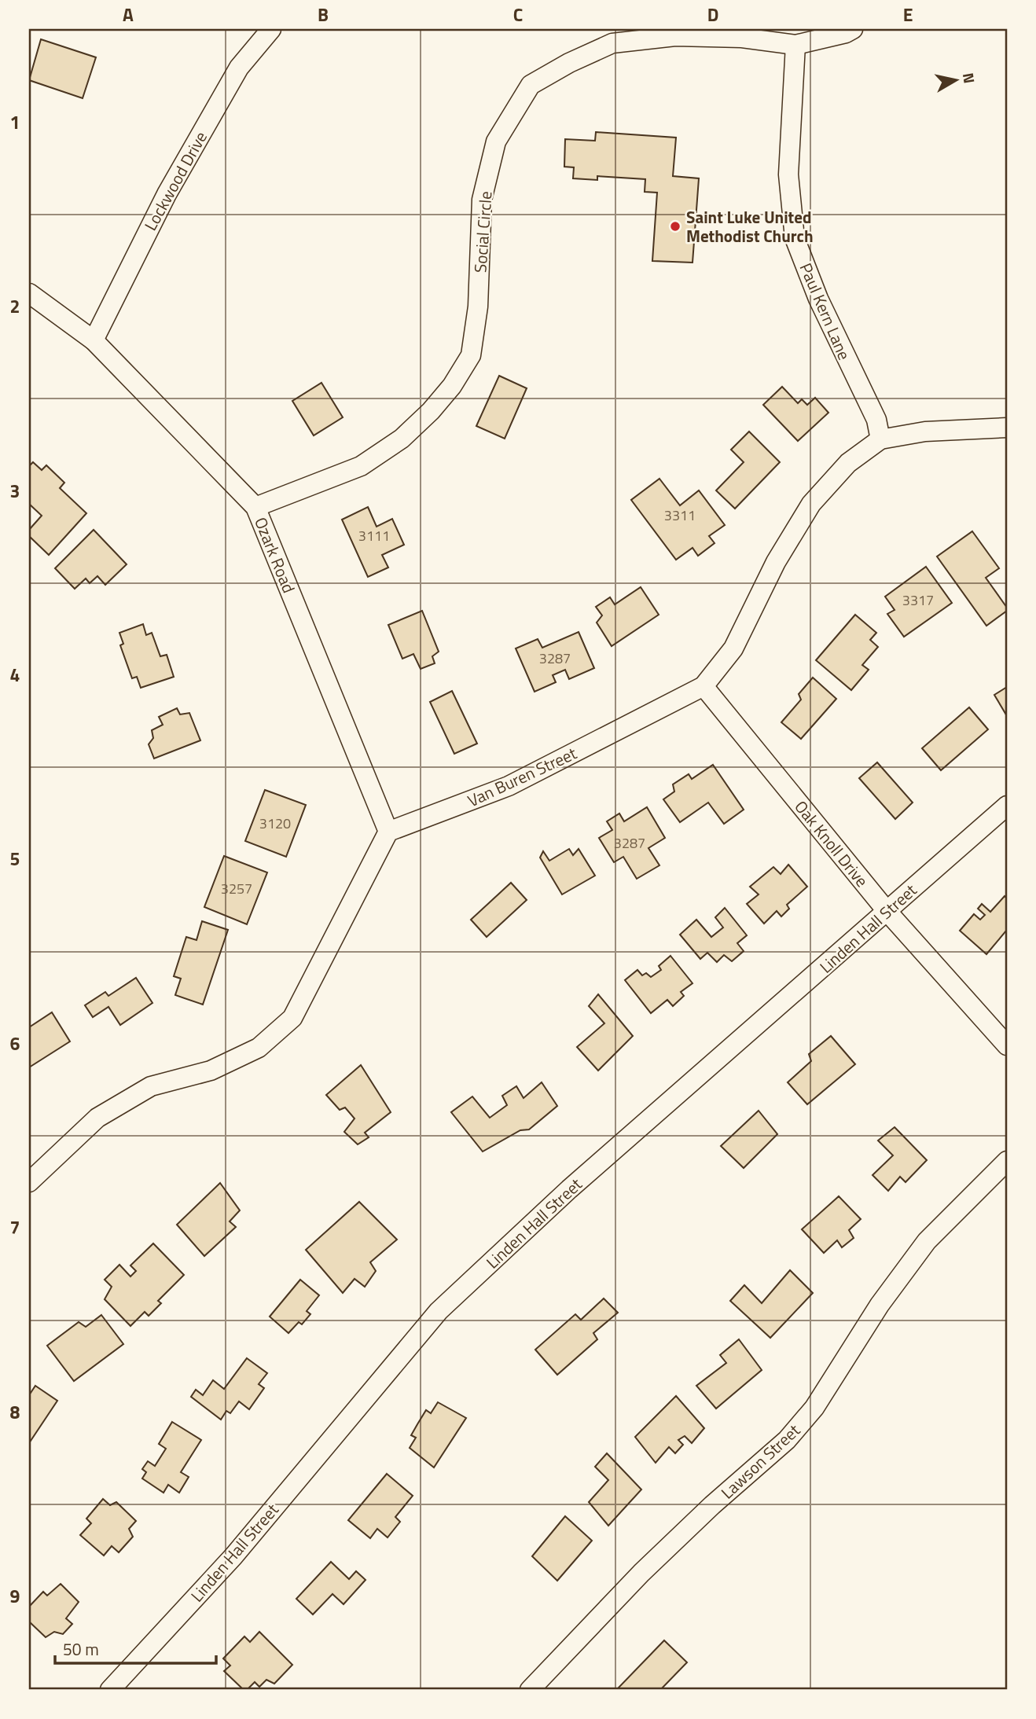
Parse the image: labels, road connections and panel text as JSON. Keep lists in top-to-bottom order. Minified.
{"streets":{"street":["Lockwood Drive","Social Circle","Paul Kern Lane","Ozark Road","Van Buren Street","Oak Knoll Drive","Linden Hall Street","Lawson Street"]},"crossings":[["Lockwood Drive","Ozark Road"],["Social Circle","Paul Kern Lane"],["Social Circle","Ozark Road"],["Paul Kern Lane","Van Buren Street"],["Ozark Road","Van Buren Street"],["Van Buren Street","Oak Knoll Drive"],["Oak Knoll Drive","Linden Hall Street"]],"places":["Saint Luke United Methodist Church"],"house_numbers":["3311","3111","3317","3287","3120","3287","3257"],"scale_bar":"50 m","north":"right","grid":{"columns":["A","B","C","D","E"],"rows":["1","2","3","4","5","6","7","8","9"]}}
